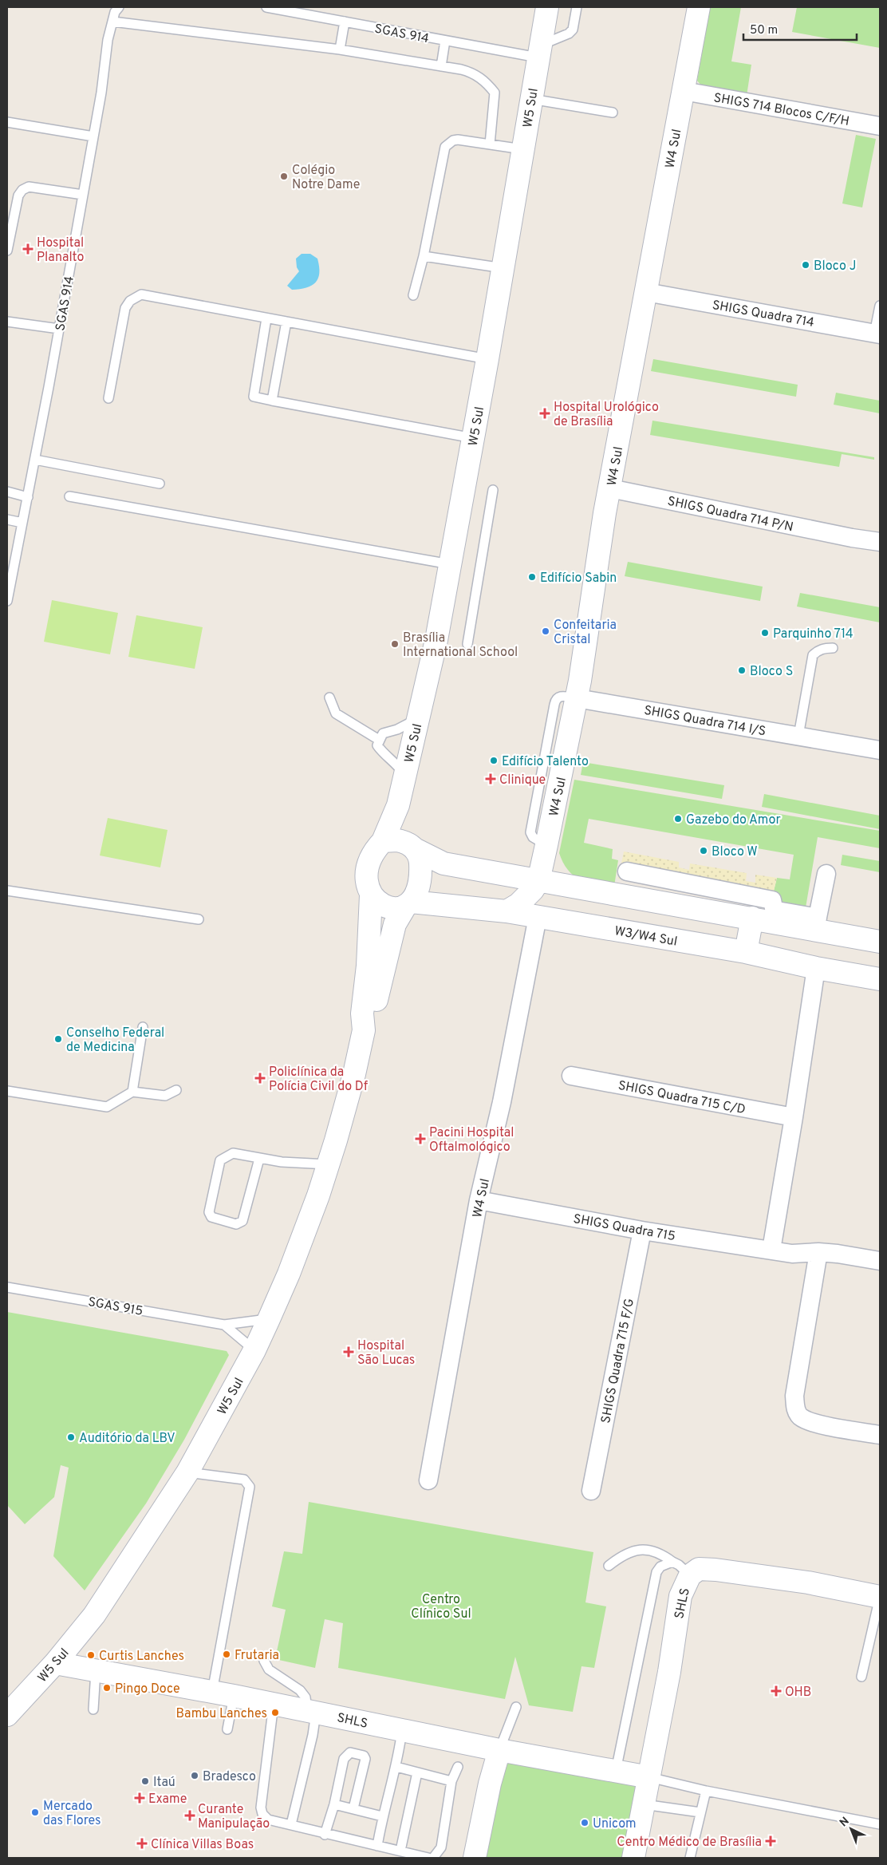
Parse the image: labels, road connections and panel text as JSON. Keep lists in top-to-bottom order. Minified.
{"streets":{"main road":["W5 Sul","W4 Sul","W3/W4 Sul","SHLS"],"street":["SHIGS 714 Blocos C/F/H","SHIGS Quadra 714","SHIGS Quadra 714 P/N","SHIGS Quadra 714 I/S","SHIGS Quadra 715 C/D","SHIGS Quadra 715","SHIGS Quadra 715 F/G"],"lane":["SGAS 914","SGAS 915"]},"crossings":[["SGAS 914","W5 Sul"],["W5 Sul","W3/W4 Sul"],["W5 Sul","SGAS 915"],["W5 Sul","SHLS"],["SHIGS 714 Blocos C/F/H","W4 Sul"],["W4 Sul","SHIGS Quadra 714"],["W4 Sul","SHIGS Quadra 714 P/N"],["W4 Sul","SHIGS Quadra 714 I/S"],["W4 Sul","W3/W4 Sul"],["W4 Sul","SHIGS Quadra 715"],["SHIGS Quadra 715","SHIGS Quadra 715 F/G"]],"parks":["Centro Clínico Sul"],"places":{"other":["Colégio Notre Dame","Bloco J","Edifício Sabin","Confeitaria Cristal","Parquinho 714","Brasília International School","Bloco S","Edifício Talento","Gazebo do Amor","Bloco W","Conselho Federal de Medicina","Auditório da LBV","Frutaria","Curtis Lanches","Pingo Doce","Bambu Lanches","Bradesco","Itaú","Mercado das Flores","Unicom"],"health":["Hospital Planalto","Hospital Urológico de Brasília","Clinique","Policlínica da Polícia Civil do Df","Pacini Hospital Oftalmológico","Hospital São Lucas","OHB","Exame","Curante Manipulação","Centro Médico de Brasília","Clínica Villas Boas"]},"scale_bar":"50 m","north":"top left"}
